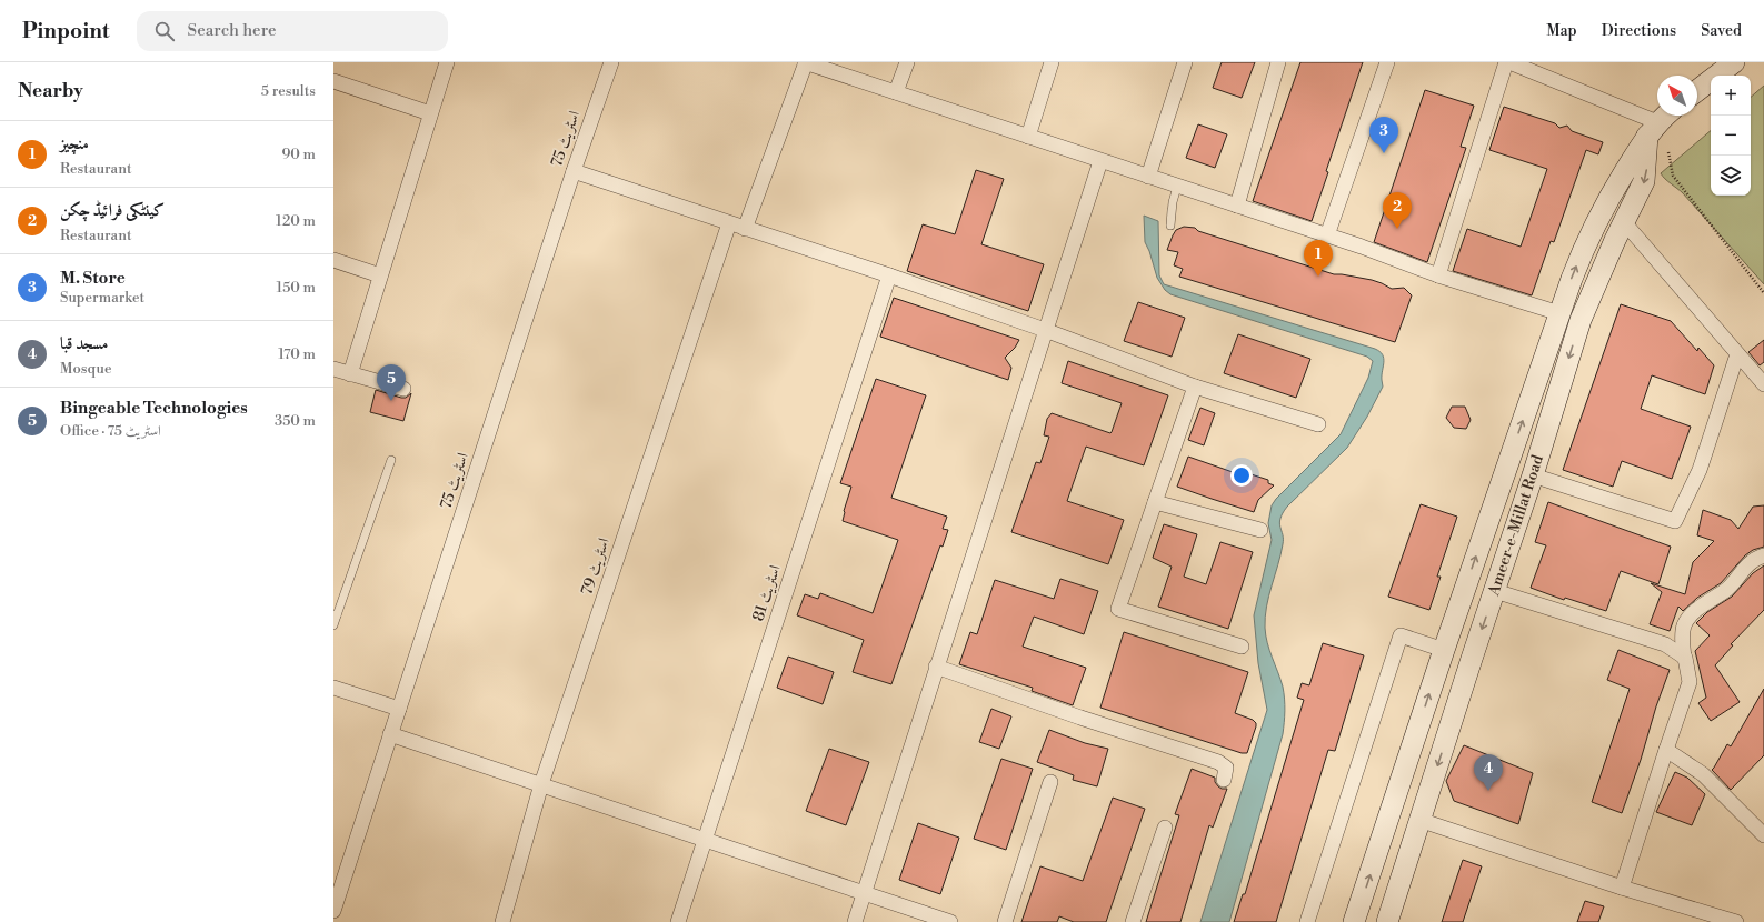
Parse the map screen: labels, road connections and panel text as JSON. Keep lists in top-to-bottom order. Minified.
{"streets":{"main road":["Ameer-e-Millat Road"],"street":["اسٹریٹ 75","اسٹریٹ 79","اسٹریٹ 81"]},"north":"top left","page":{"header":"Pinpoint","search":"Search here","nav":["Map","Directions","Saved"],"heading":["Nearby","5 results"],"map_buttons":["+","−"],"pins":["3","2","1","5","4"],"list":[{"mark":"1","name":"منچیز","note":"Restaurant","value":"90 m"},{"mark":"2","name":"کینٹکی فرائیڈ چکن","note":"Restaurant","value":"120 m"},{"mark":"3","name":"M. Store","note":"Supermarket","value":"150 m"},{"mark":"4","name":"مسجد قبا","note":"Mosque","value":"170 m"},{"mark":"5","name":"Bingeable Technologies","note":"Office · اسٹریٹ 75","value":"350 m"}]}}
